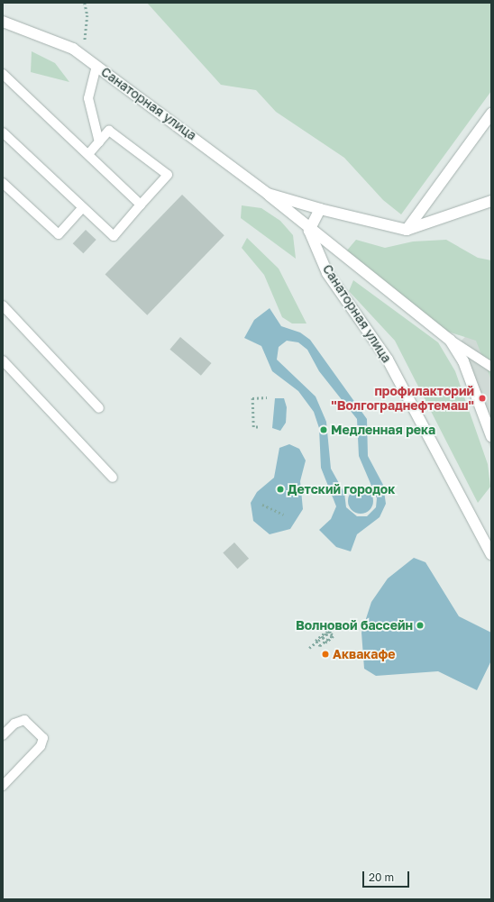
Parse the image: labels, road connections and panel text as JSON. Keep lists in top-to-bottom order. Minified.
{"streets":{"street":["Санаторная улица"]},"places":["профилакторий \"Волгограднефтемаш\"","Медленная река","Детский городок","Волновой бассейн","Аквакафе"],"scale_bar":"20 m"}
